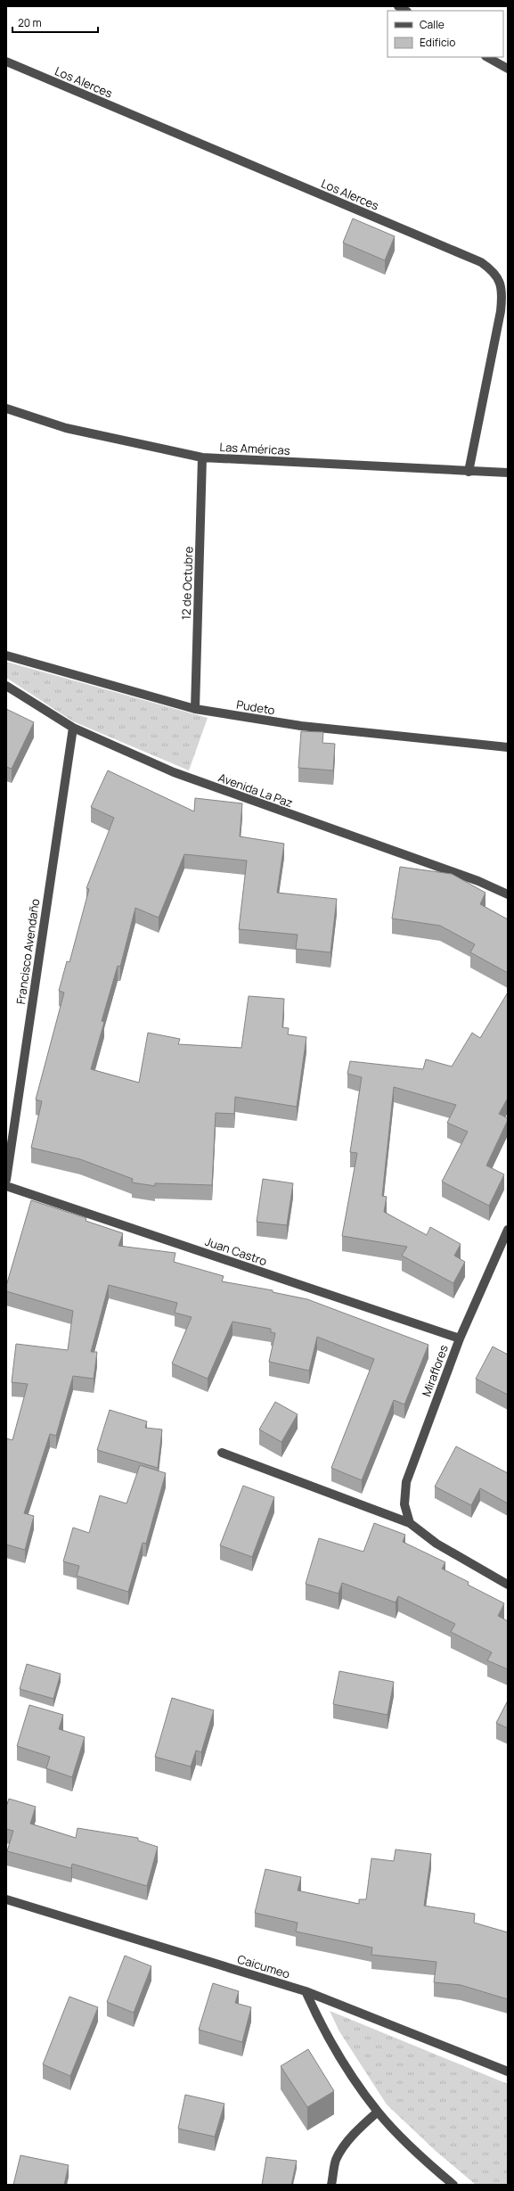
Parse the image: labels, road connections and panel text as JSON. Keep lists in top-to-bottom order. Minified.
{"streets":{"street":["Los Alerces","Las Américas","12 de Octubre","Pudeto","Avenida La Paz","Francisco Avendaño","Juan Castro","Miraflores","Caicumeo"]},"crossings":[["Los Alerces","Las Américas"],["Las Américas","12 de Octubre"],["12 de Octubre","Pudeto"],["Avenida La Paz","Francisco Avendaño"],["Juan Castro","Miraflores"]],"legend":["Calle","Edificio"],"scale_bar":"20 m"}
